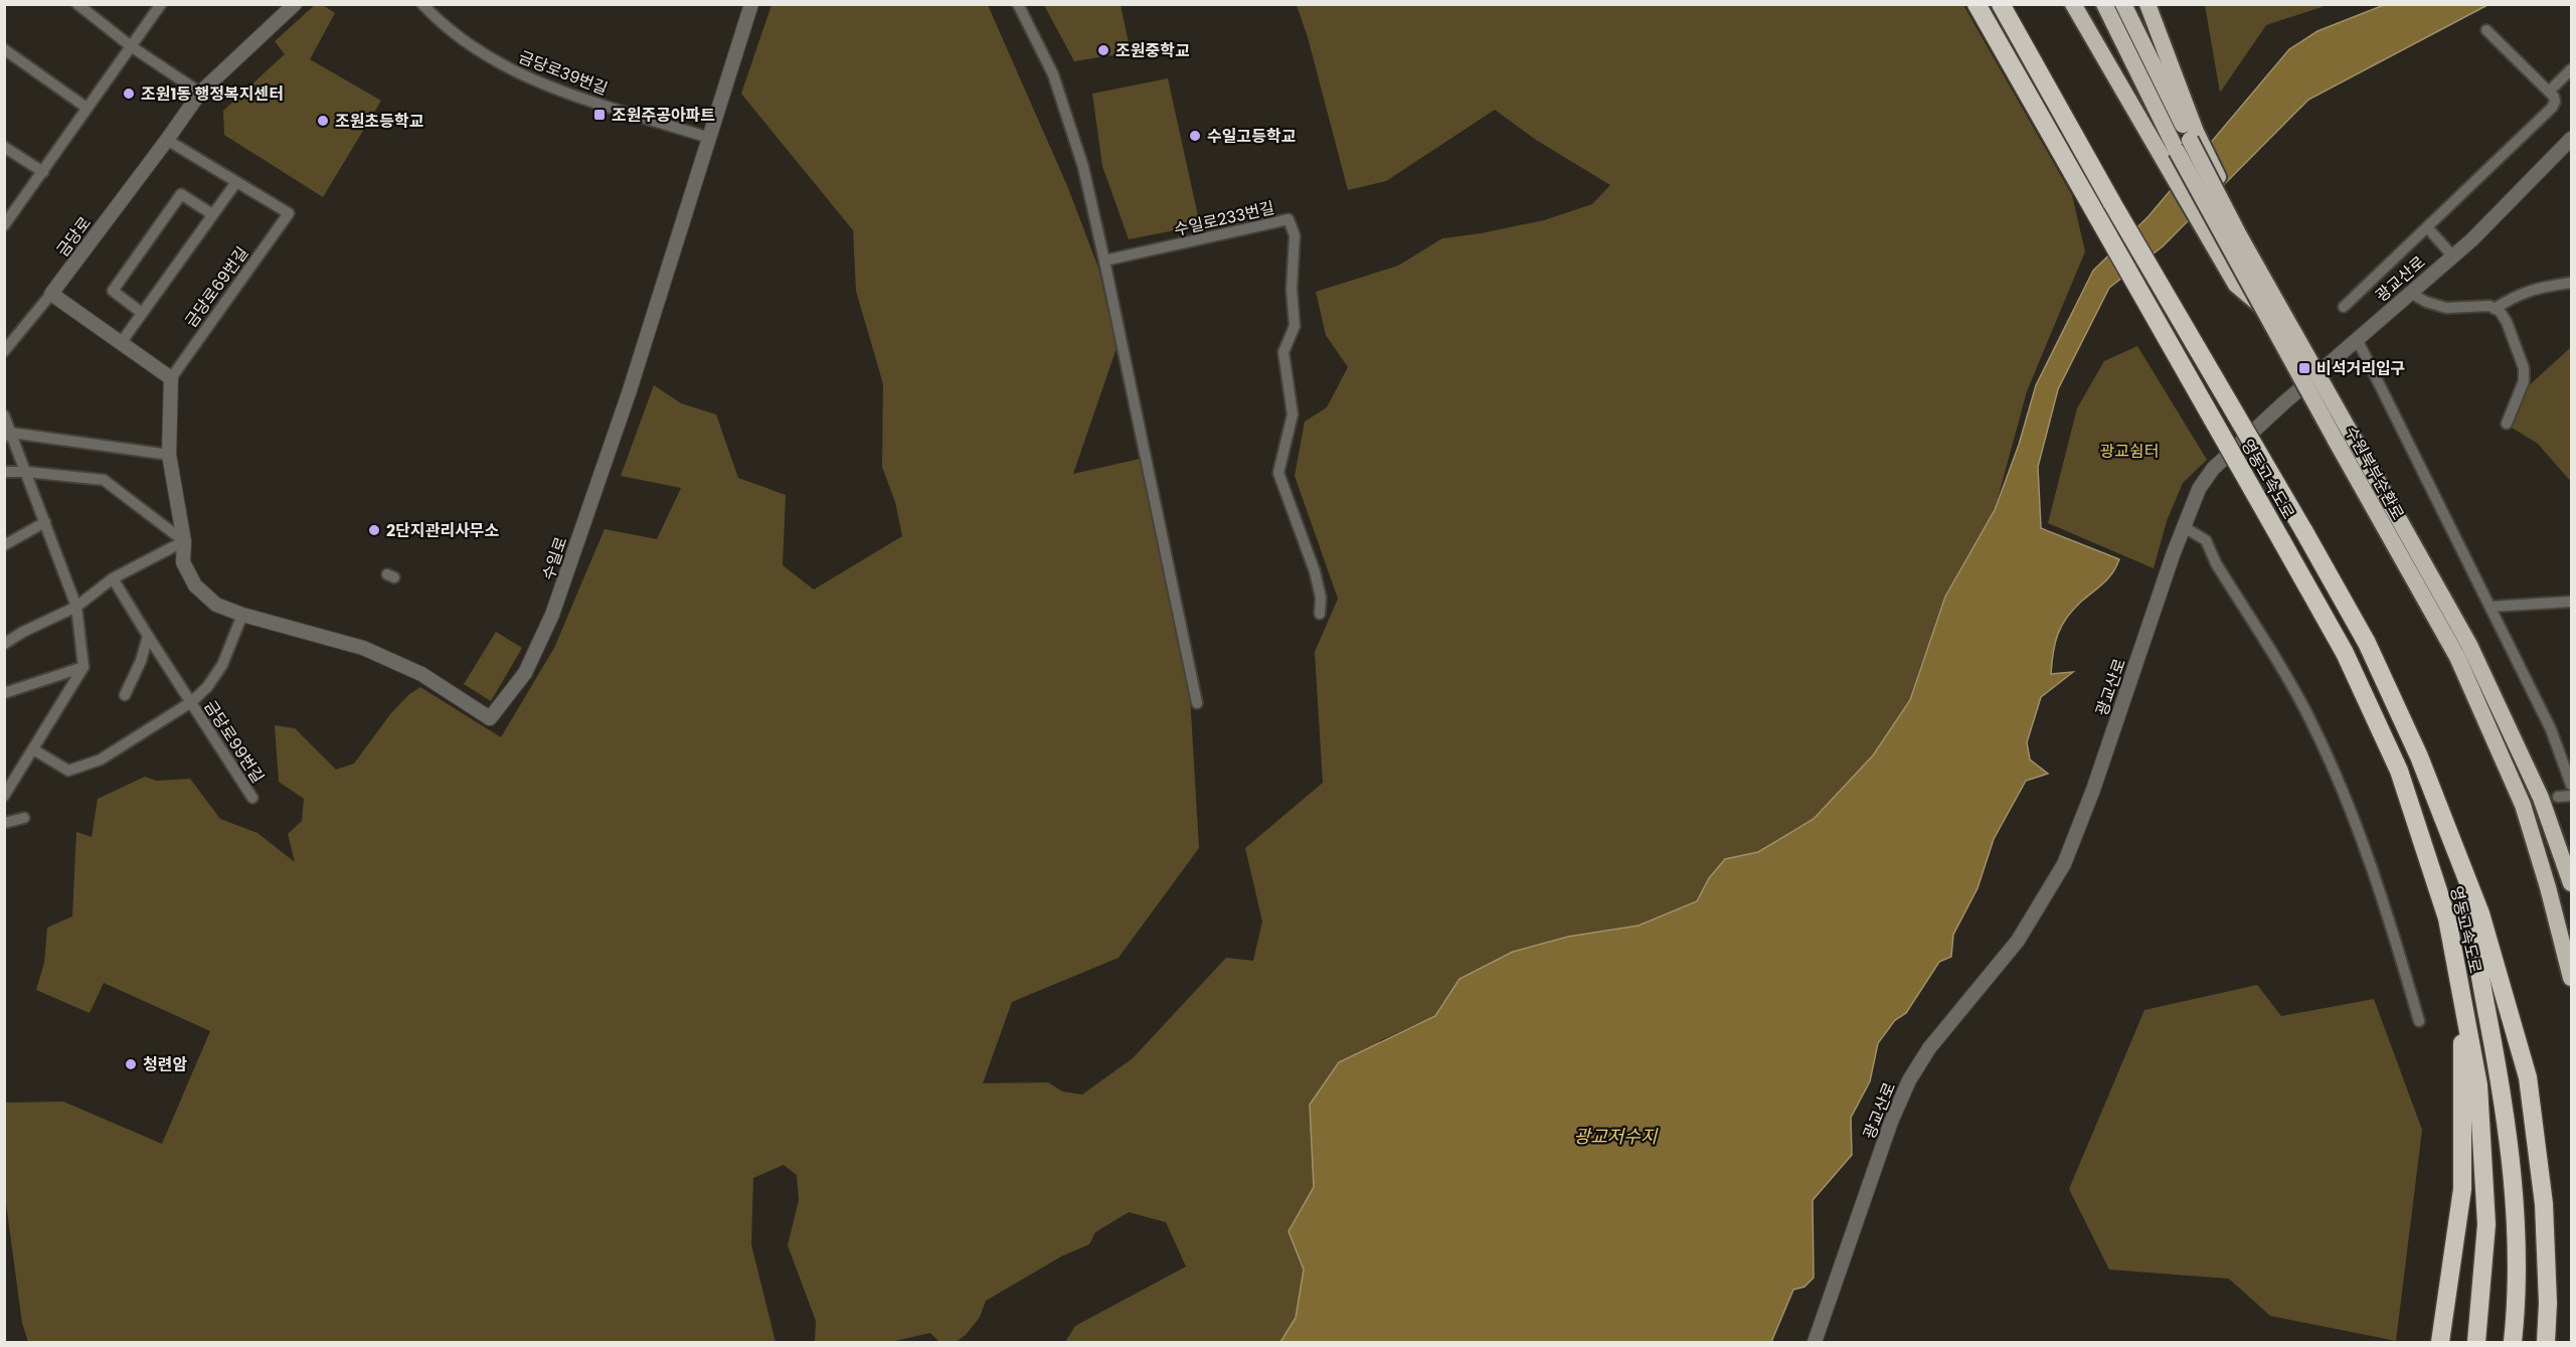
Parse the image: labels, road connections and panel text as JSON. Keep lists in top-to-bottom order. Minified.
{"streets":{"highway":["수원북부순환로","영동고속도로"],"street":["금당로39번길","수일로233번길","금당로","광교산로","금당로69번길","수일로","금당로99번길"]},"crossings":[["금당로39번길","수일로"],["수일로","금당로99번길"]],"water":["광교저수지"],"parks":["광교쉼터"],"places":{"other":["조원중학교","조원1동 행정복지센터","조원초등학교","수일고등학교","2단지관리사무소","청련암"],"transit":["조원주공아파트","비석거리입구"]}}
